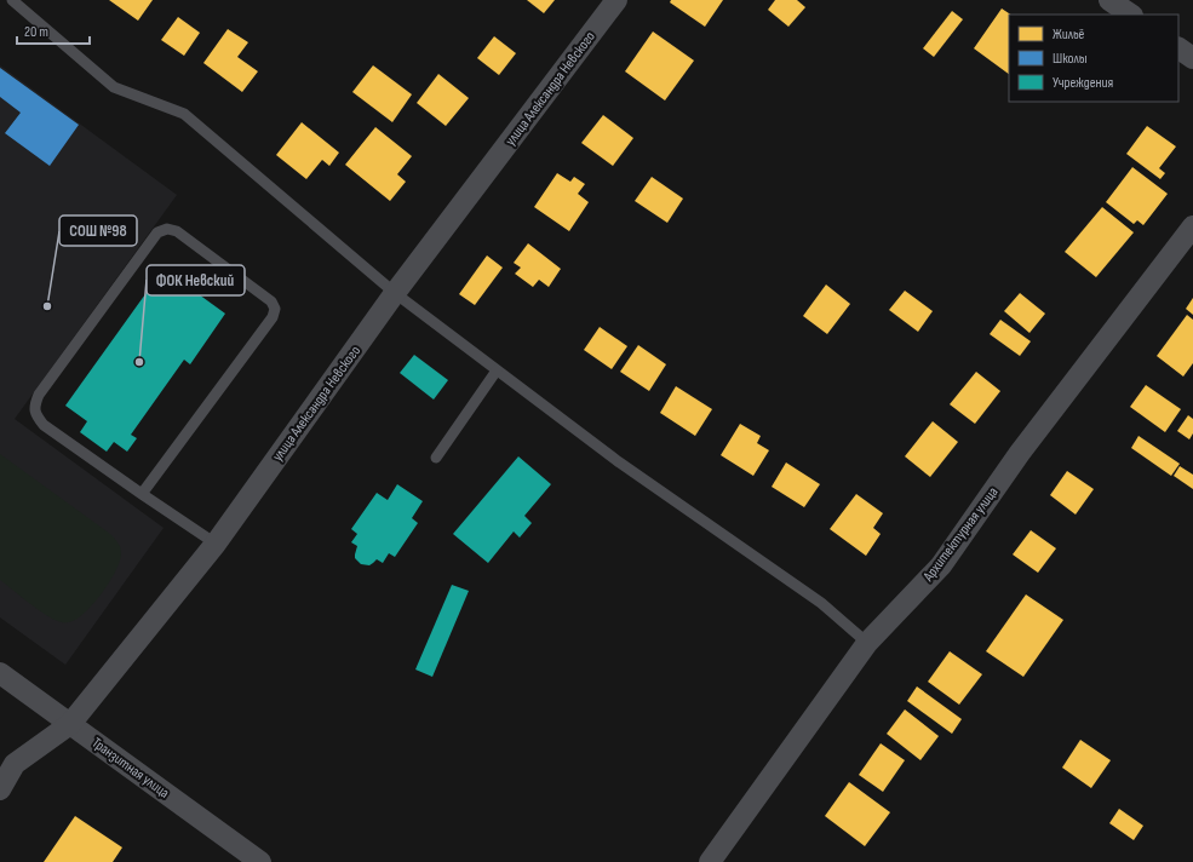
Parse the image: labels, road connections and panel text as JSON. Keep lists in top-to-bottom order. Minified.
{"streets":{"street":["улица Александра Невского","Архитектурная улица","Транзитная улица"]},"crossings":[["улица Александра Невского","Транзитная улица"]],"places":["СОШ №98","ФОК Невский"],"legend":["Жильё","Школы","Учреждения"],"scale_bar":"20 m"}
